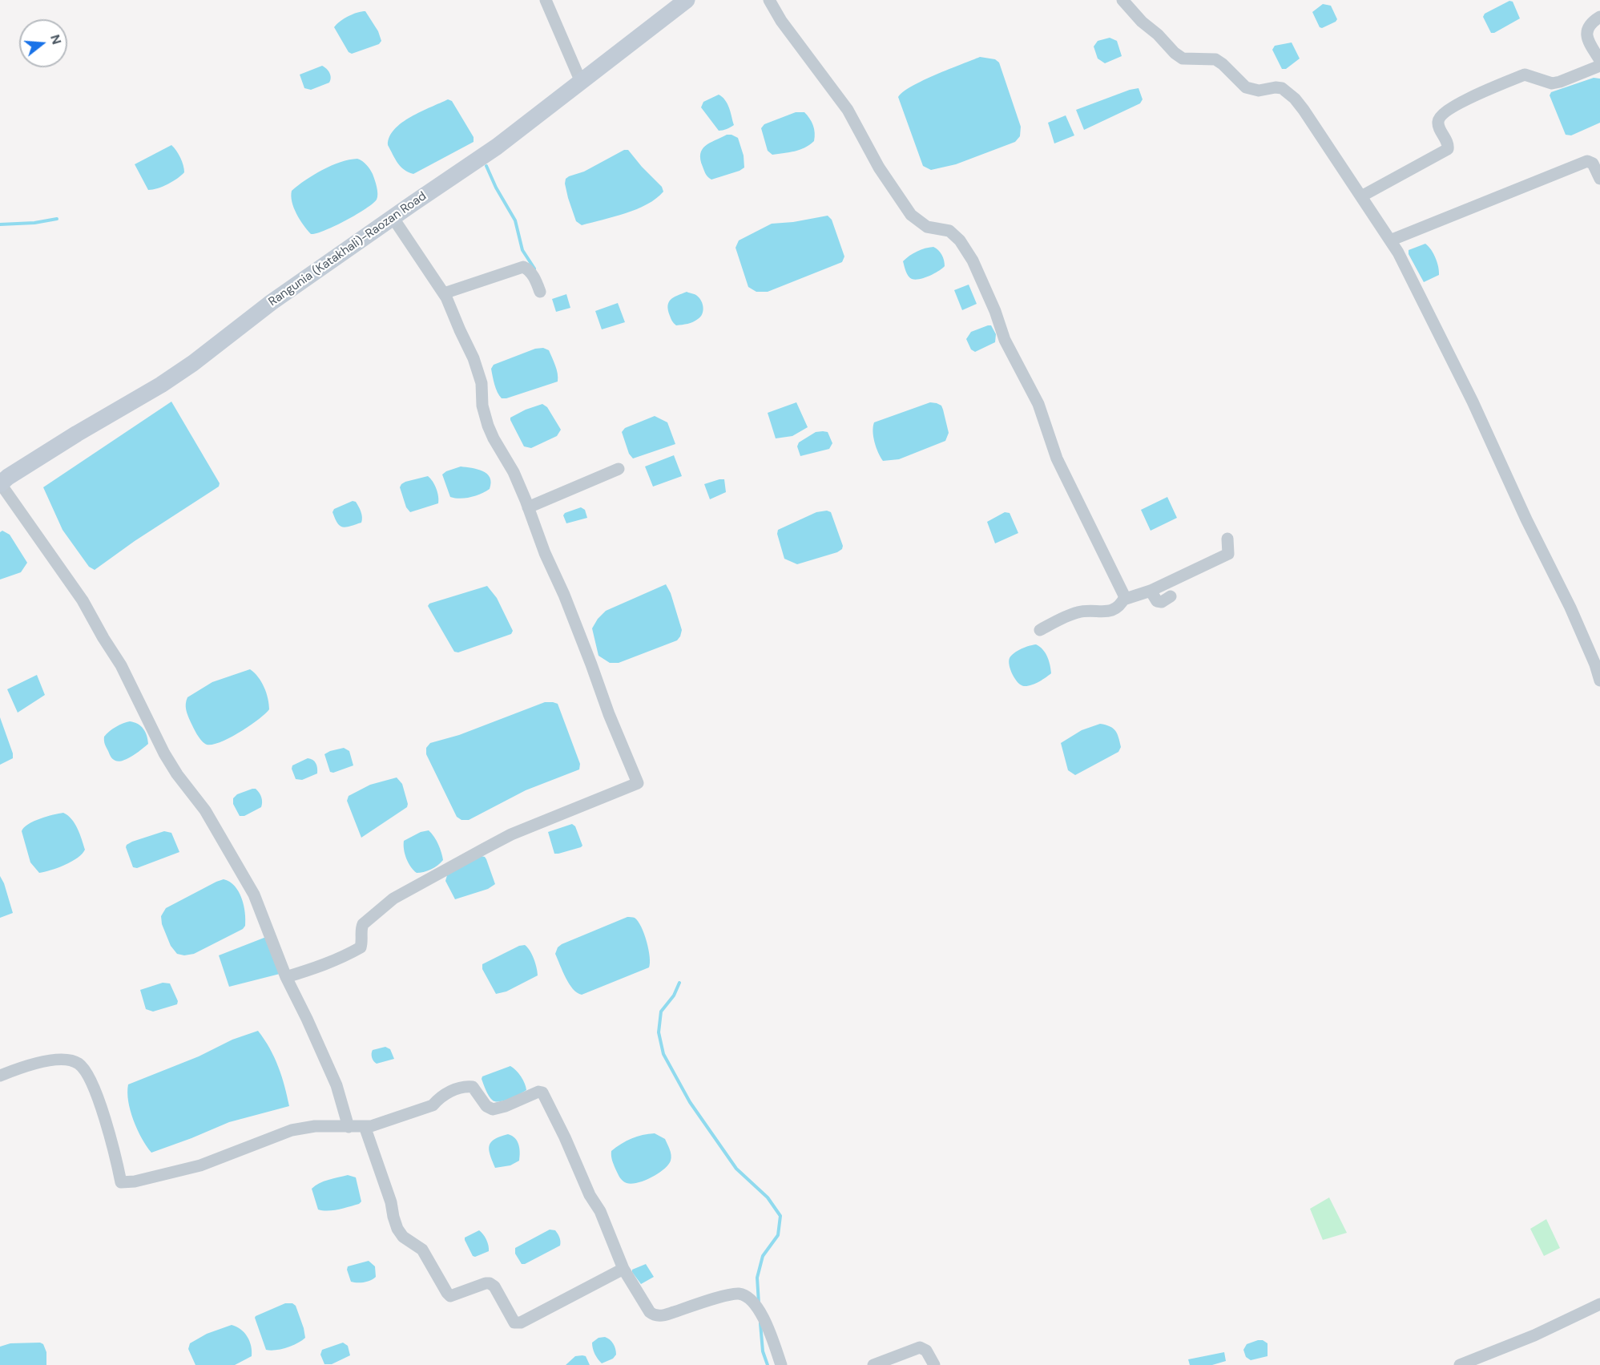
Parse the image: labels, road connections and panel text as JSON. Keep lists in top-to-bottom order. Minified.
{"streets":{"main road":["Rangunia (Katakhali)-Raozan Road"]},"north":"right"}
